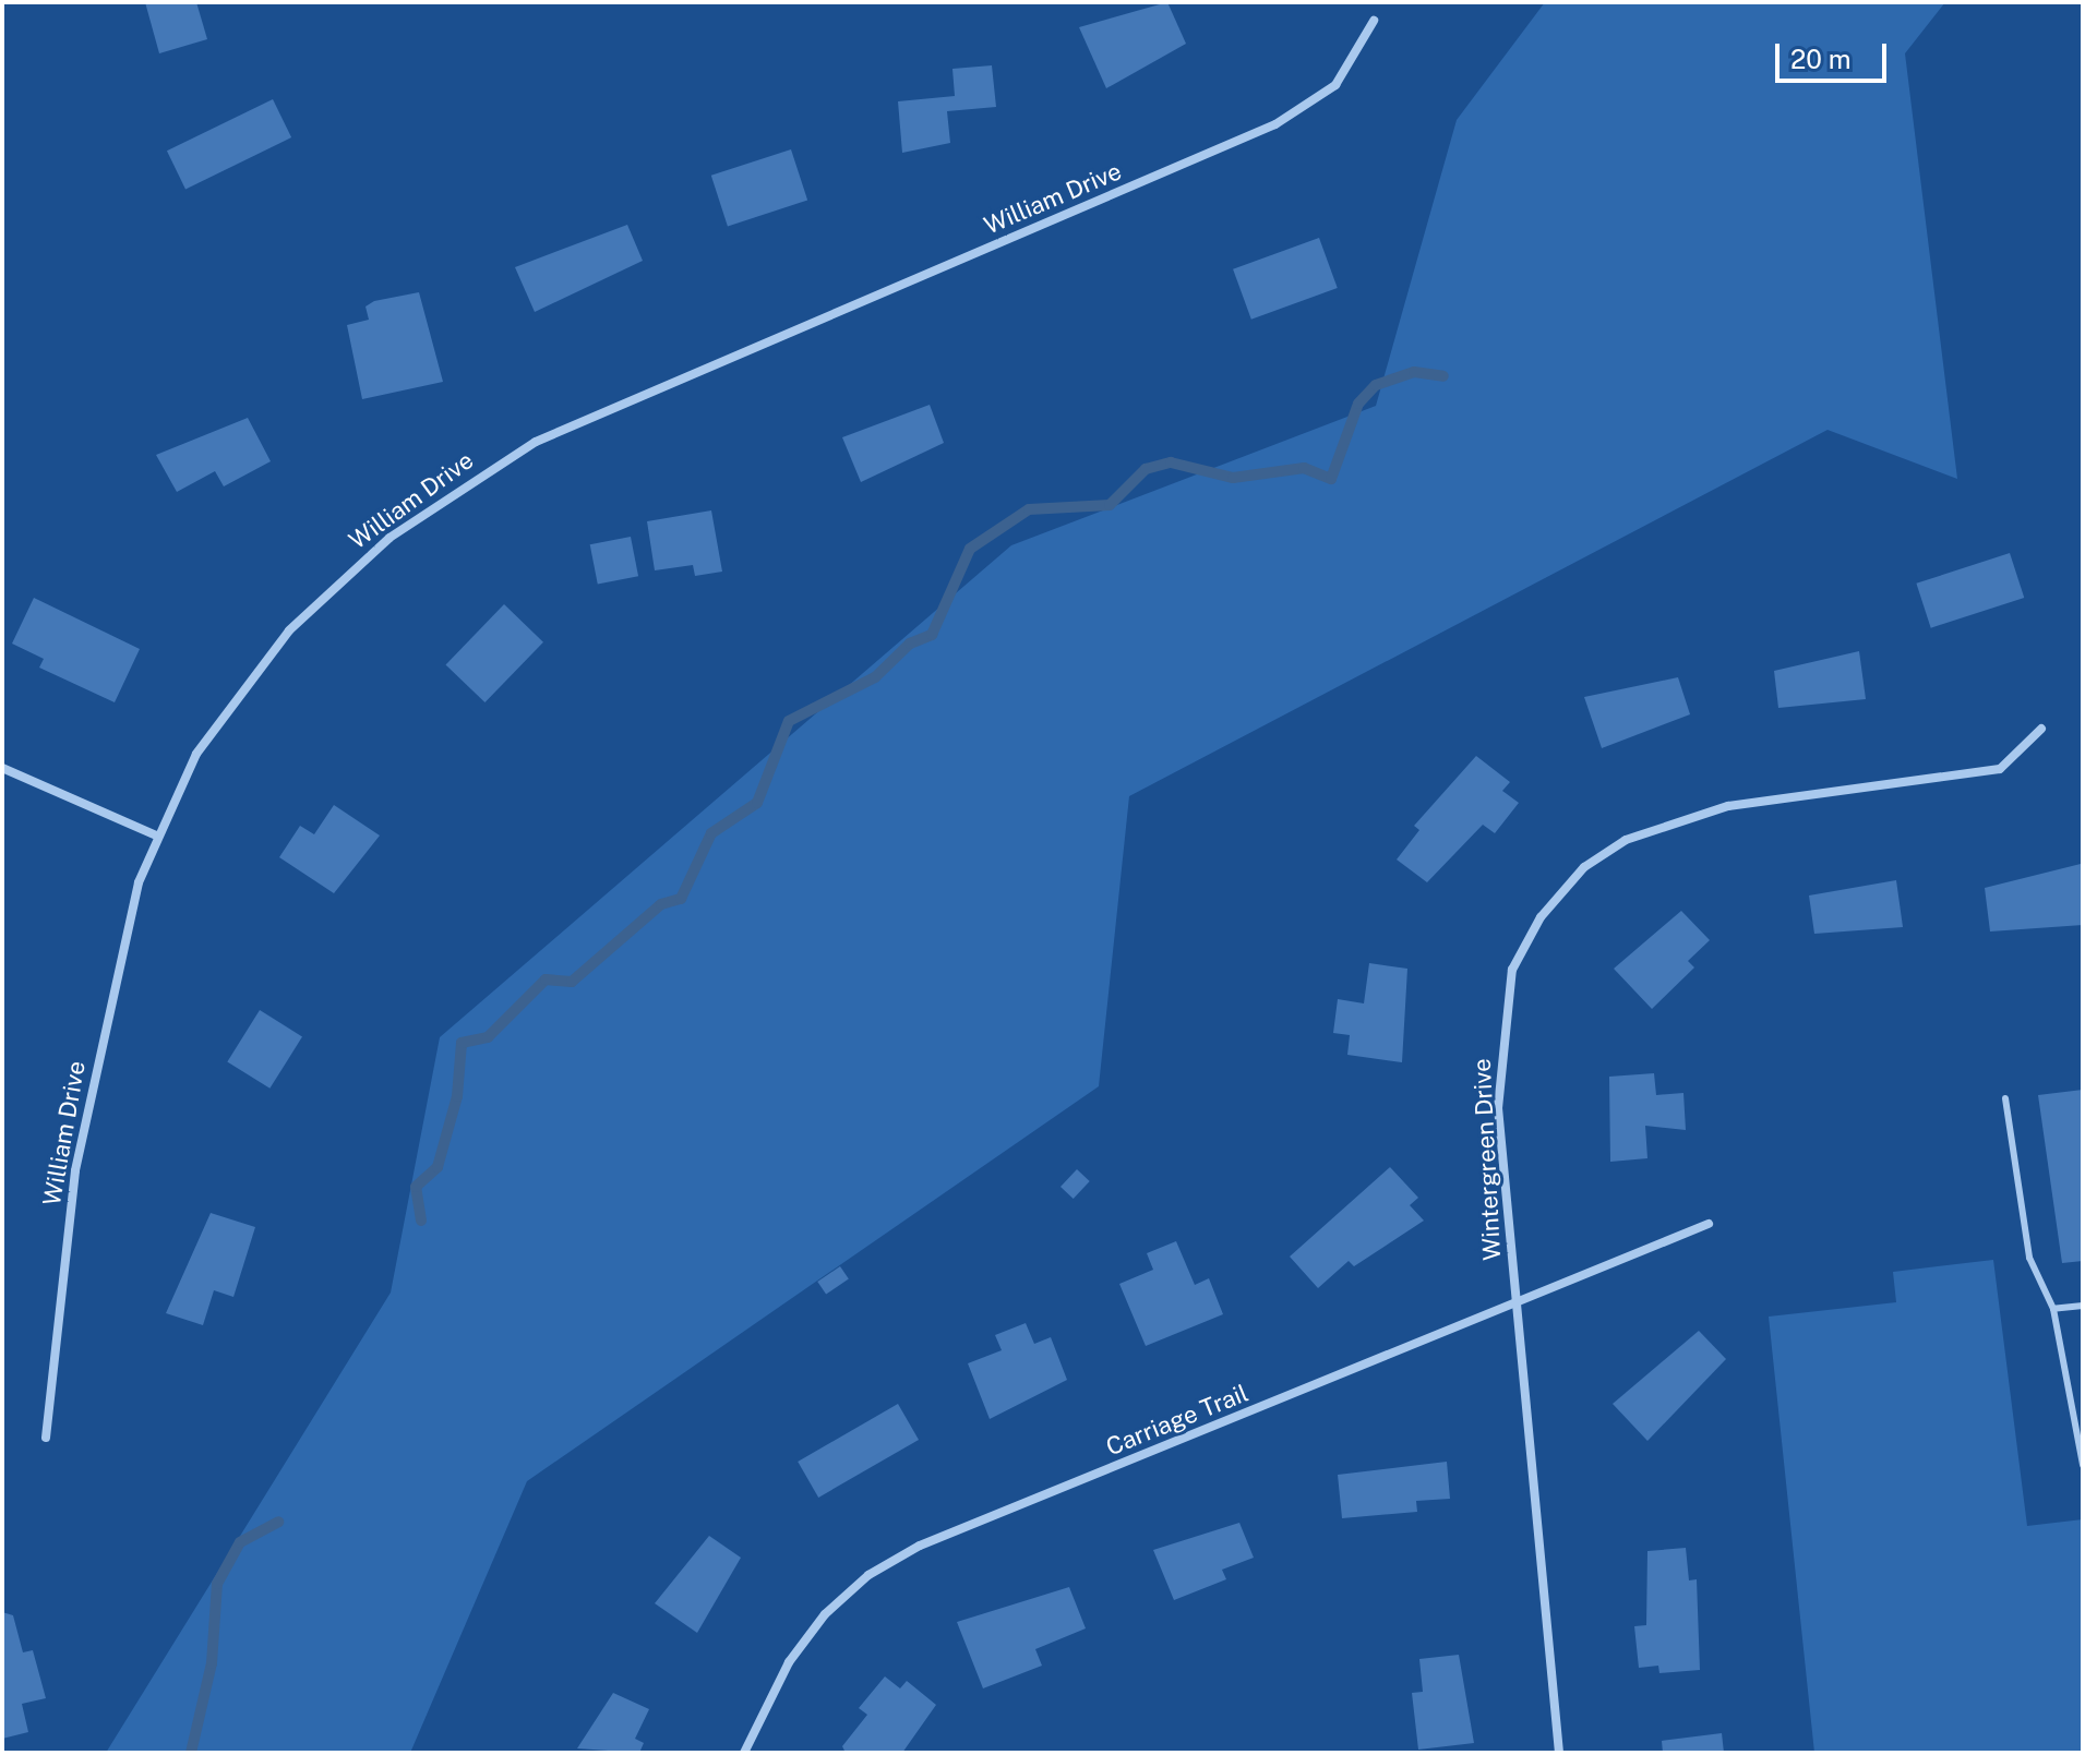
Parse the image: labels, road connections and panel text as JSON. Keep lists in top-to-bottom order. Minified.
{"streets":{"street":["William Drive","Wintergreen Drive","Carriage Trail"]},"crossings":[["Wintergreen Drive","Carriage Trail"]],"scale_bar":"20 m"}
